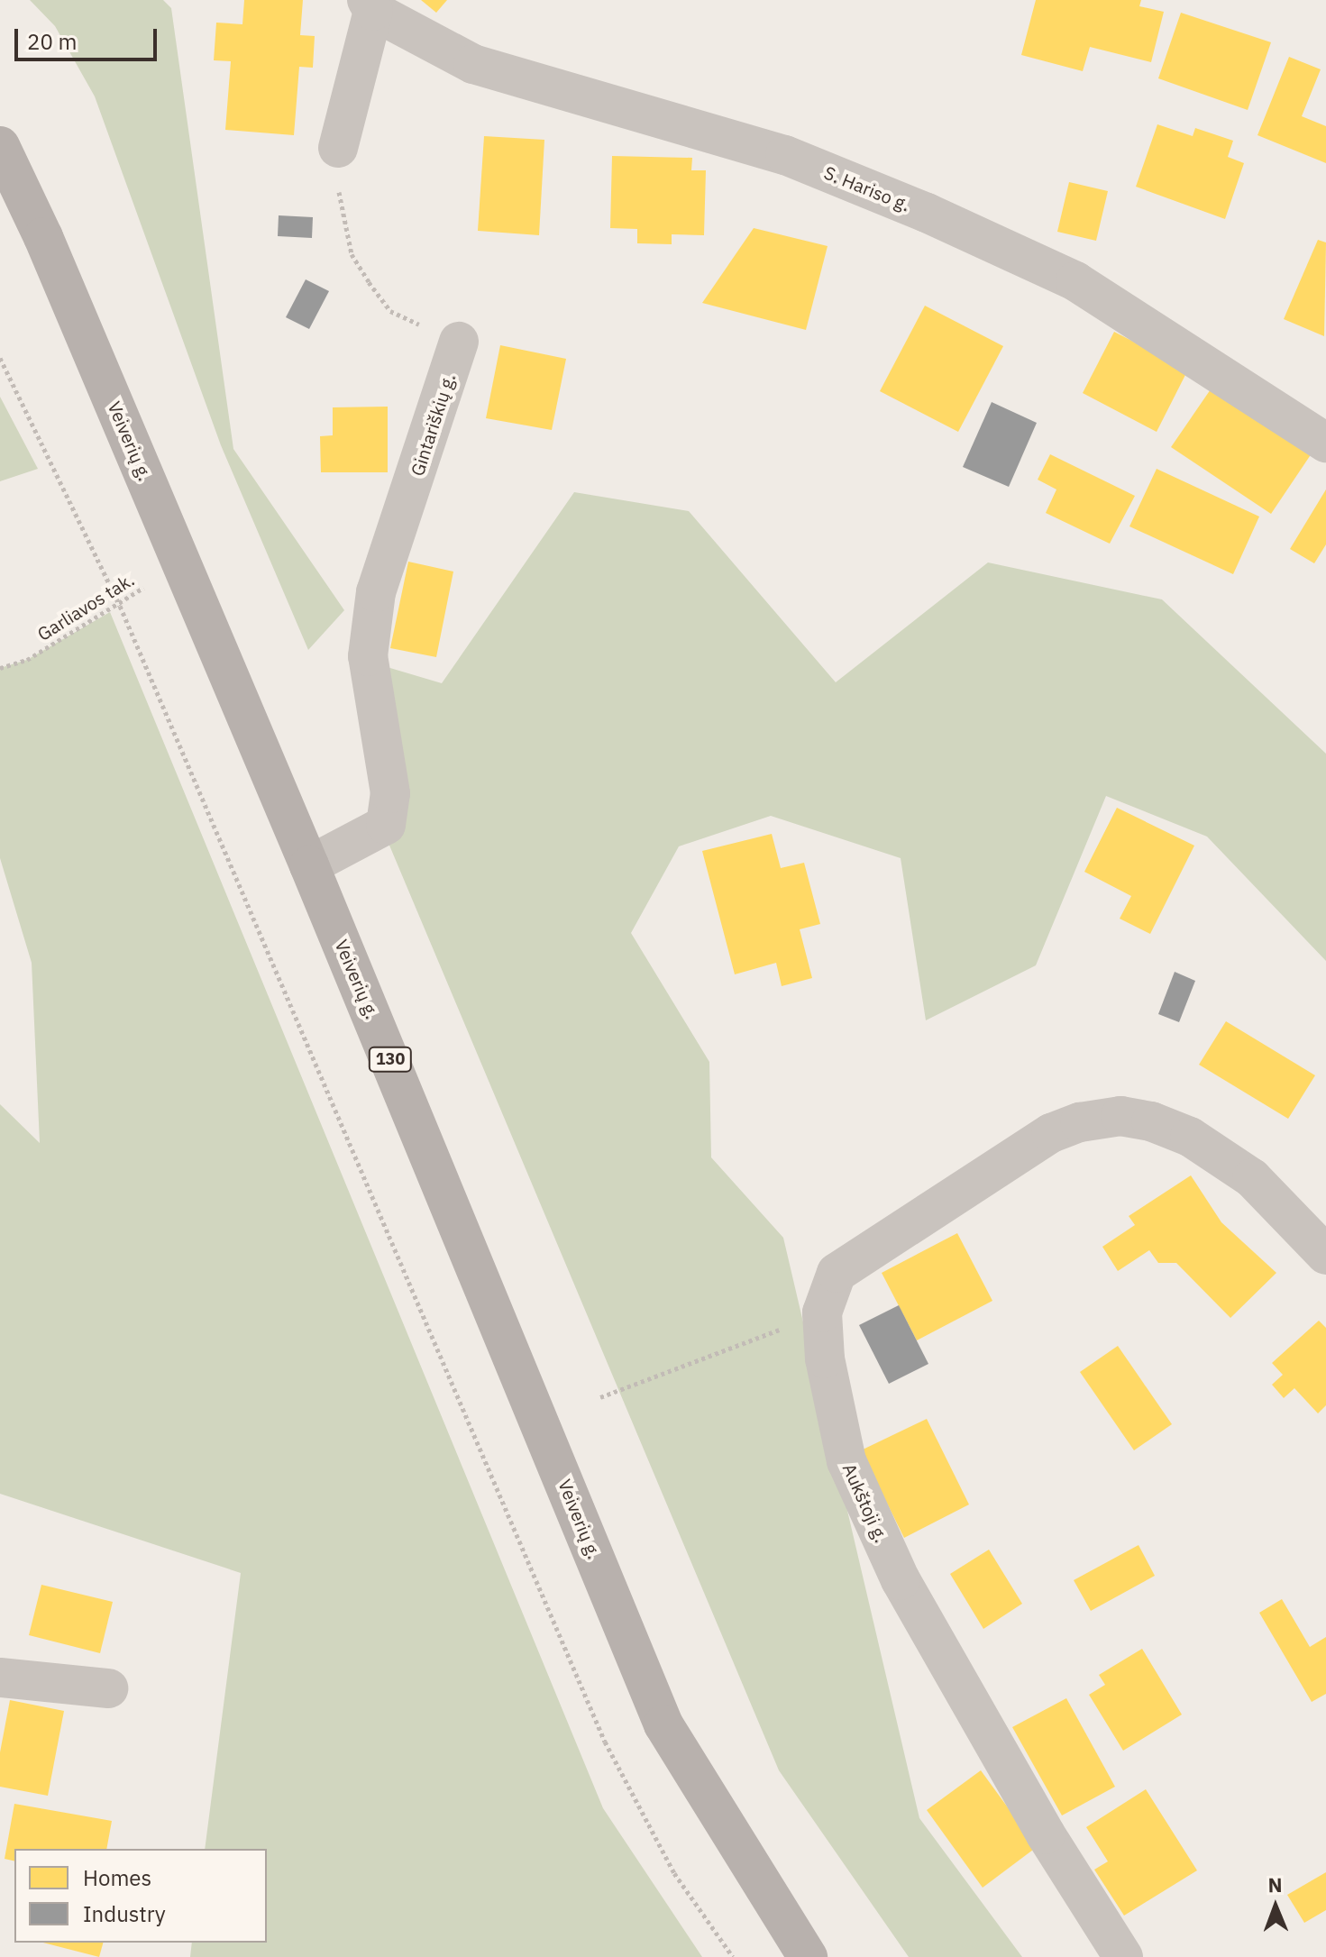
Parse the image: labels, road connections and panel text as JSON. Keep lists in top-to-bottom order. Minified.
{"streets":{"main road":["Veiverių g.","130"],"street":["S. Hariso g.","Gintariškių g.","Aukštoji g."],"path":["Garliavos tak."]},"crossings":[["Gintariškių g.","Veiverių g."],["Veiverių g.","Garliavos tak."]],"legend":["Homes","Industry"],"scale_bar":"20 m","north":"top"}
